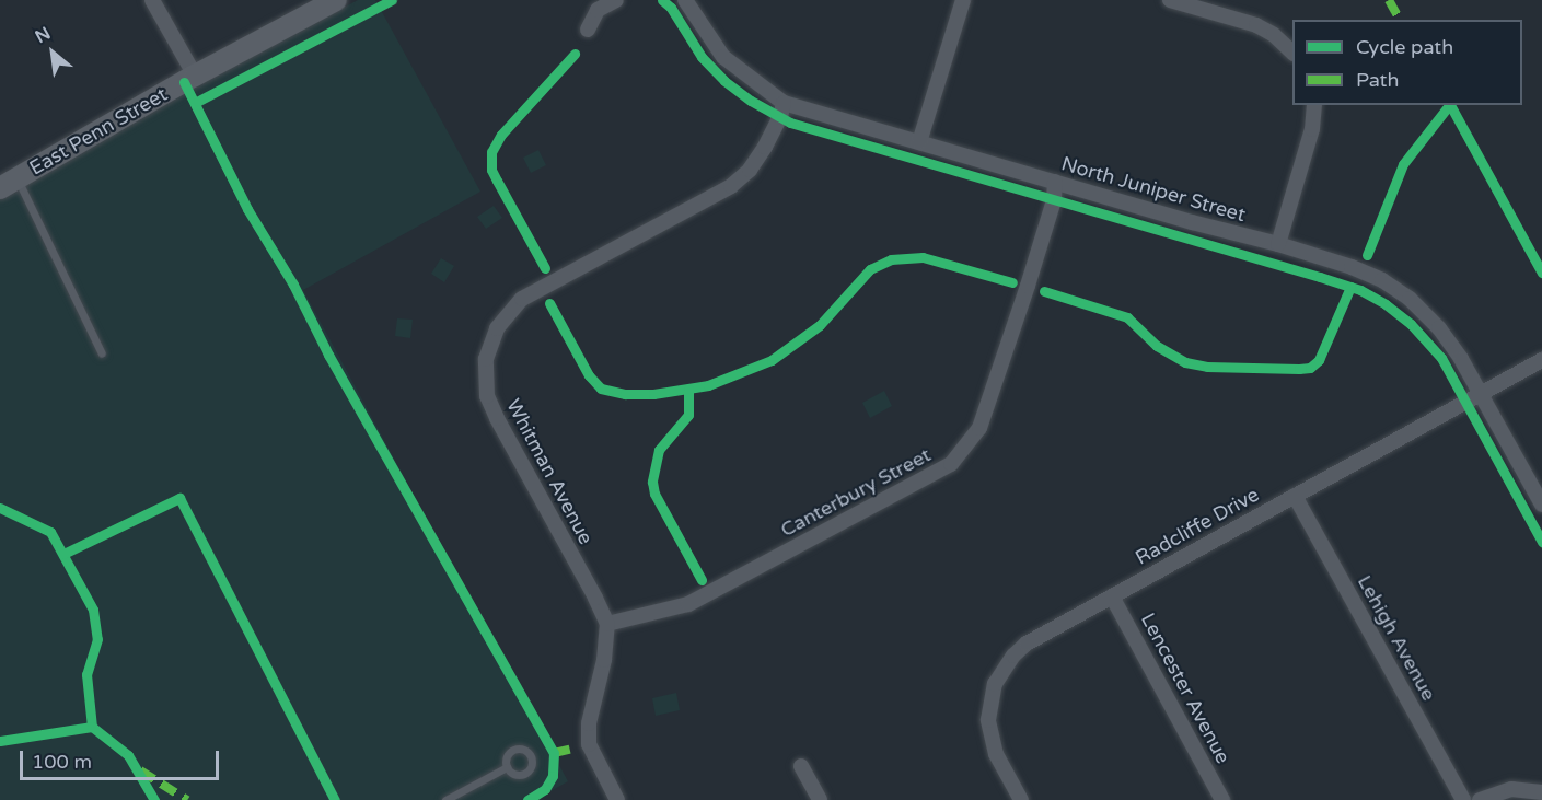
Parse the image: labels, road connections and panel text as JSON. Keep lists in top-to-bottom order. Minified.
{"streets":{"street":["East Penn Street","North Juniper Street","Whitman Avenue","Canterbury Street","Radcliffe Drive","Lehigh Avenue","Lencester Avenue"]},"crossings":[["North Juniper Street","Whitman Avenue"],["North Juniper Street","Canterbury Street"],["North Juniper Street","Radcliffe Drive"],["Whitman Avenue","Canterbury Street"],["Radcliffe Drive","Lehigh Avenue"],["Radcliffe Drive","Lencester Avenue"]],"legend":["Cycle path","Path"],"scale_bar":"100 m","north":"top left"}
